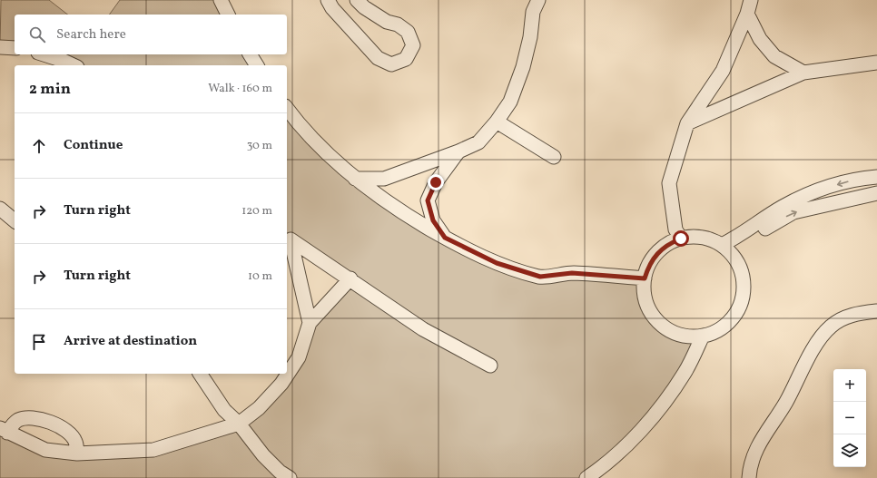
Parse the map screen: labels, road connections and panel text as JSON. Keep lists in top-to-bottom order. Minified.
{"page":{"search":"Search here","heading":["2 min","Walk · 160 m"],"list":[["Continue","30 m"],["Turn right","120 m"],["Turn right","10 m"],"Arrive at destination"],"map_buttons":["+","−"]}}
